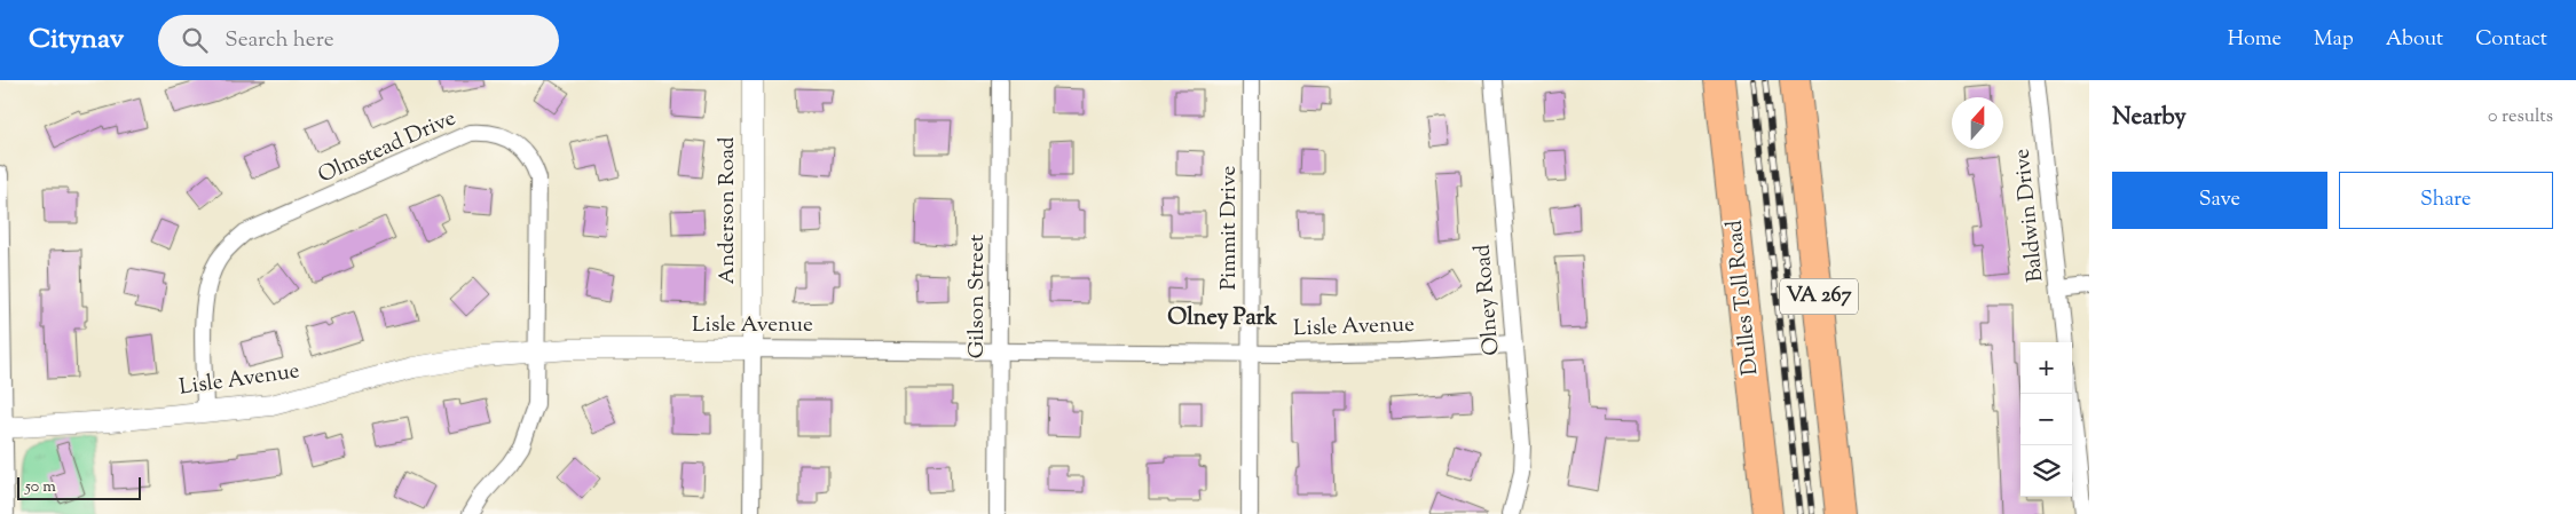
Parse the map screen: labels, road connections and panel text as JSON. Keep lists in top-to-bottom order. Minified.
{"streets":{"highway":["VA 267","Dulles Toll Road"],"street":["Olmstead Drive","Anderson Road","Baldwin Drive","Pimmit Drive","Gilson Street","Olney Road","Lisle Avenue"]},"crossings":[["Olmstead Drive","Lisle Avenue"],["Anderson Road","Lisle Avenue"],["Pimmit Drive","Lisle Avenue"],["Gilson Street","Lisle Avenue"],["Olney Road","Lisle Avenue"]],"districts":["Olney Park"],"scale_bar":"50 m","north":"top","page":{"header":"Citynav","search":"Search here","nav":["Home","Map","About","Contact"],"heading":["Nearby","0 results"],"buttons":["Save","Share"],"map_buttons":["+","−"],"scale":"50 m"}}
